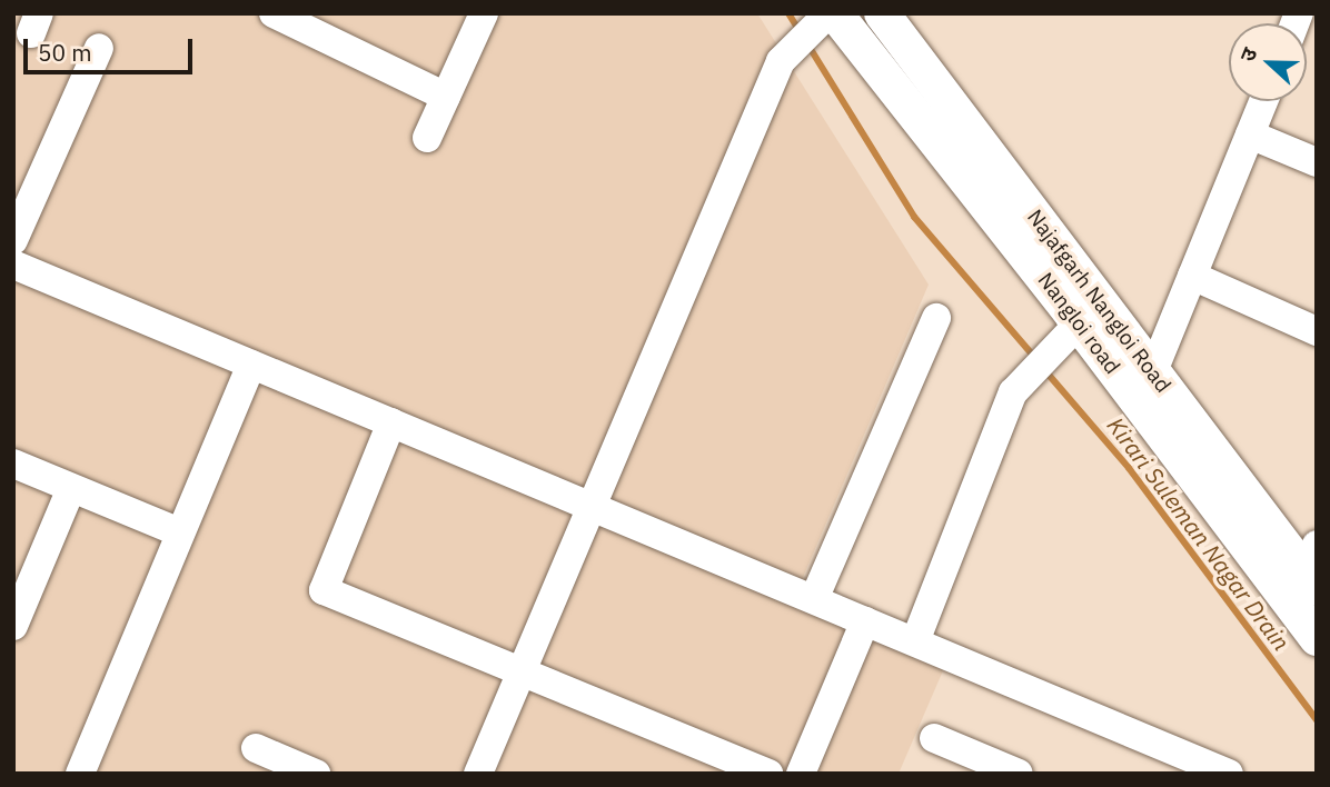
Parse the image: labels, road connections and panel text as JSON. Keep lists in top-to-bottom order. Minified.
{"streets":{"main road":["Najafgarh Nangloi Road","Nangloi road"]},"crossings":[["Najafgarh Nangloi Road","Nangloi road"]],"water":["Kirari Suleman Nagar Drain"],"scale_bar":"50 m","north":"left"}
